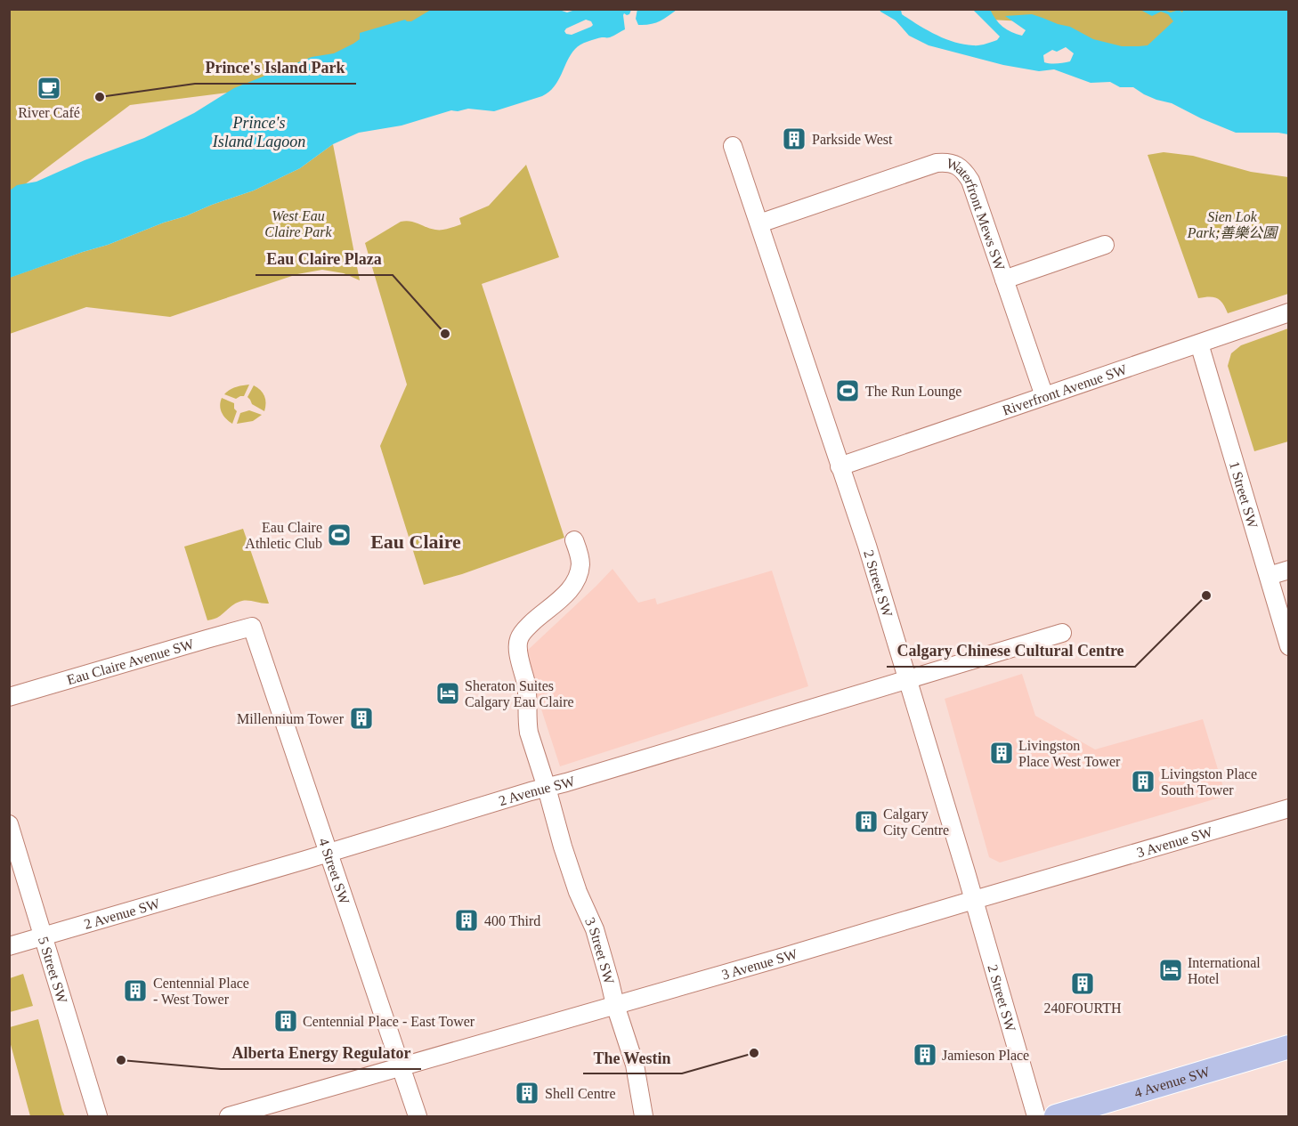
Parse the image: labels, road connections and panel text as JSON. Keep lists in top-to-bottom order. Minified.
{"streets":{"main road":["4 Avenue SW"],"street":["Waterfront Mews SW","Riverfront Avenue SW","1 Street SW","2 Street SW","Eau Claire Avenue SW","2 Avenue SW","3 Avenue SW","4 Street SW","3 Street SW","5 Street SW"]},"crossings":[["Waterfront Mews SW","Riverfront Avenue SW"],["Waterfront Mews SW","2 Street SW"],["Riverfront Avenue SW","1 Street SW"],["Riverfront Avenue SW","2 Street SW"],["2 Street SW","2 Avenue SW"],["2 Street SW","3 Avenue SW"],["Eau Claire Avenue SW","4 Street SW"],["2 Avenue SW","4 Street SW"],["2 Avenue SW","3 Street SW"],["2 Avenue SW","5 Street SW"],["3 Avenue SW","4 Street SW"],["3 Avenue SW","3 Street SW"]],"districts":["Eau Claire"],"water":["Prince's Island Lagoon"],"parks":["West Eau Claire Park","Sien Lok Park;善樂公園"],"places":{"cafe":["River Café"],"other":["Prince's Island Park","Eau Claire Plaza","Calgary Chinese Cultural Centre","The Westin","Alberta Energy Regulator"],"building":["Parkside West","Millennium Tower","Livingston Place West Tower","Livingston Place South Tower","Calgary City Centre","400 Third","240FOURTH","Centennial Place - West Tower","Centennial Place - East Tower","Jamieson Place","Shell Centre"],"sports":["The Run Lounge","Eau Claire Athletic Club"],"hotel":["Sheraton Suites Calgary Eau Claire","International Hotel"]}}
